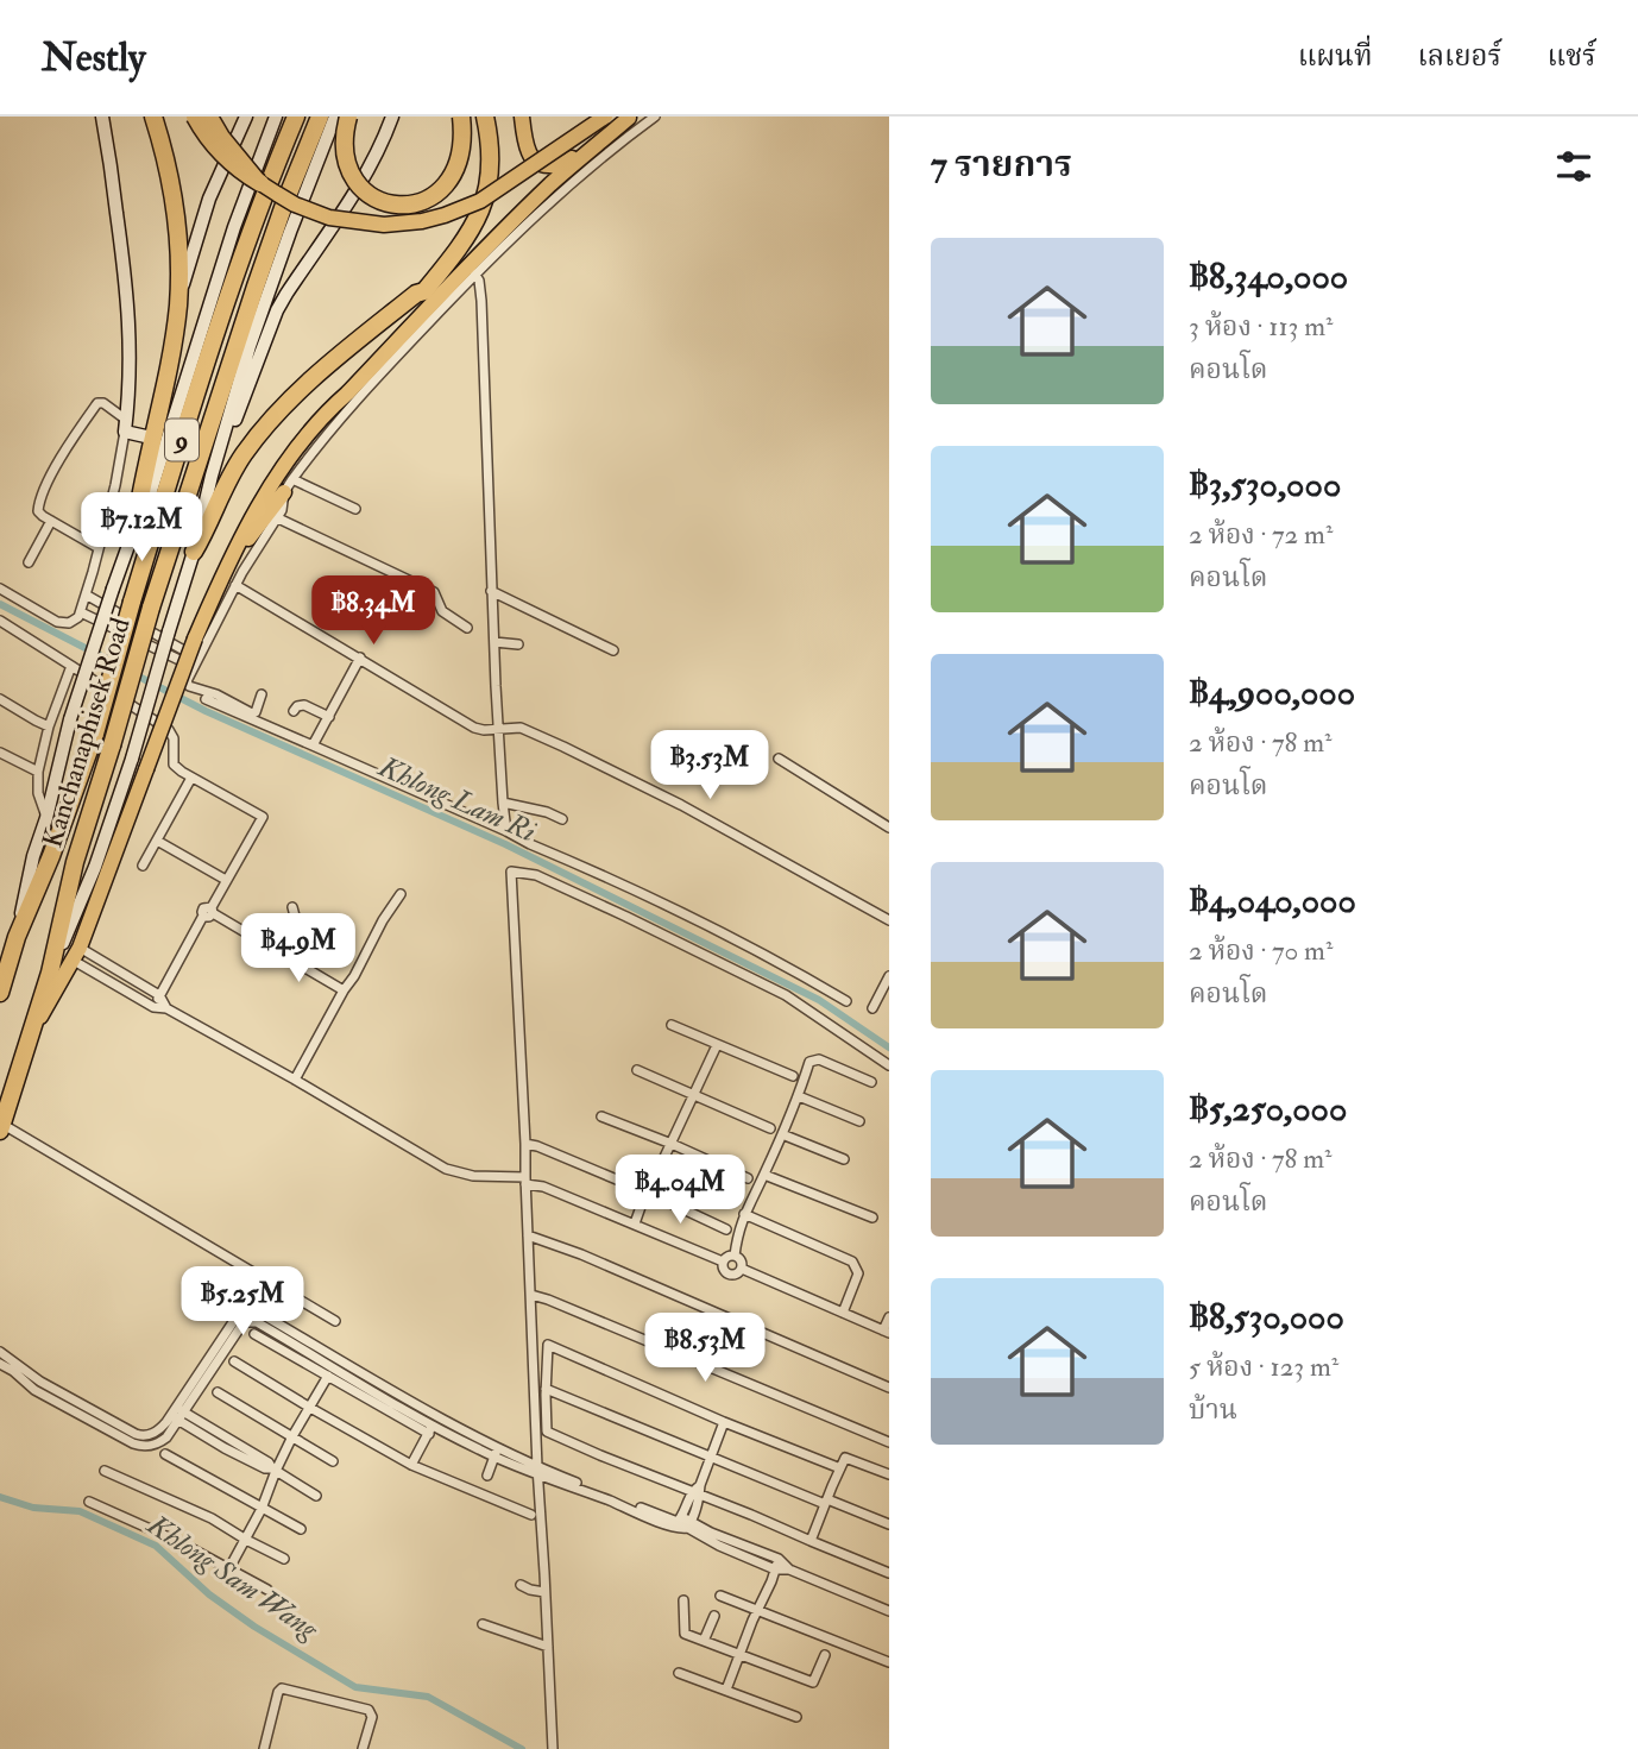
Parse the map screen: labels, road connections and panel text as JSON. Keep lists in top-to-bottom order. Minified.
{"streets":{"highway":["9","Kanchanaphisek Road"]},"water":["Khlong Lam Ri","Khlong Sam Wang"],"page":{"header":"Nestly","nav":["แผนที่","เลเยอร์","แชร์"],"heading":"7 รายการ","list":[{"name":"฿8,340,000","note":"3 ห้อง · 113 m² · คอนโด"},{"name":"฿3,530,000","note":"2 ห้อง · 72 m² · คอนโด"},{"name":"฿4,900,000","note":"2 ห้อง · 78 m² · คอนโด"},{"name":"฿4,040,000","note":"2 ห้อง · 70 m² · คอนโด"},{"name":"฿5,250,000","note":"2 ห้อง · 78 m² · คอนโด"},{"name":"฿8,530,000","note":"5 ห้อง · 123 m² · บ้าน"}],"price":["฿7.12M","฿8.34M","฿3.53M","฿4.9M","฿4.04M","฿5.25M","฿8.53M"]}}
